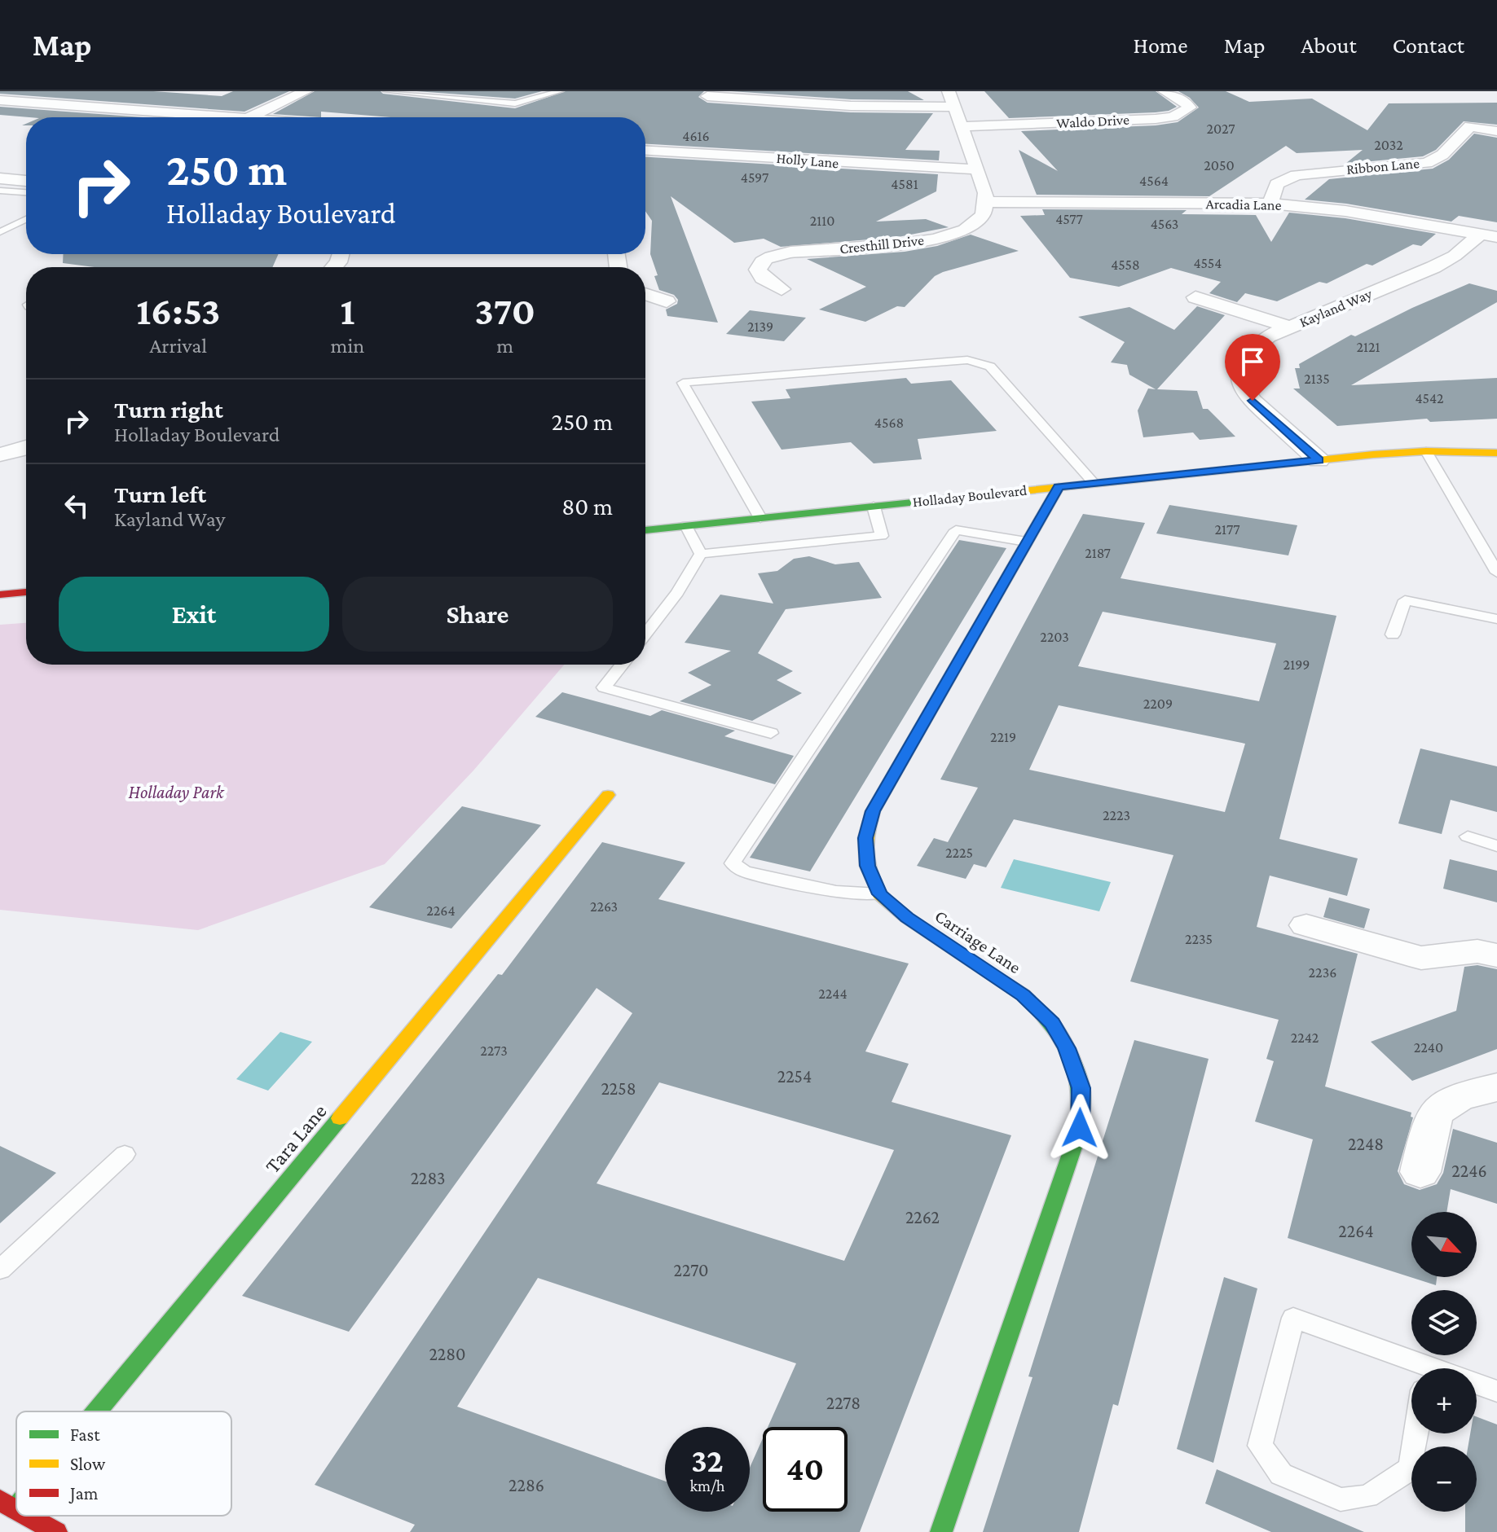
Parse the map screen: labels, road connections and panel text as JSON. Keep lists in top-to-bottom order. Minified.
{"streets":{"street":["Waldo Drive","Holly Lane","Ribbon Lane","Arcadia Lane","Cresthill Drive","Kayland Way","Holladay Boulevard","Carriage Lane","Tara Lane"]},"crossings":[["Ribbon Lane","Arcadia Lane"],["Arcadia Lane","Cresthill Drive"],["Arcadia Lane","Kayland Way"],["Kayland Way","Holladay Boulevard"],["Holladay Boulevard","Carriage Lane"]],"parks":["Holladay Park"],"house_numbers":["2027","4616","2032","2050","4597","4564","4581","4577","2110","4563","4554","4558","2139","2121","2135","4542","4568","2177","2187","2203","2199","2209","2219","2223","2225","2263","2264","2235","2236","2244","2242","2240","2273","2254","2258","2248","2246","2283","2262","2264","2270","2280","2278","2286"],"legend":["Fast","Slow","Jam"],"north":"bottom right","page":{"header":"Map","nav":["Home","Map","About","Contact"],"turn":["250 m","Holladay Boulevard"],"eta":["16:53","Arrival","1","min","370","m"],"list":[{"name":"Turn right","note":"Holladay Boulevard","value":"250 m"},{"name":"Turn left","note":"Kayland Way","value":"80 m"}],"buttons":["Exit","Share"],"map_buttons":["+","−"],"speed":"32 km/h","limit":"40"}}
